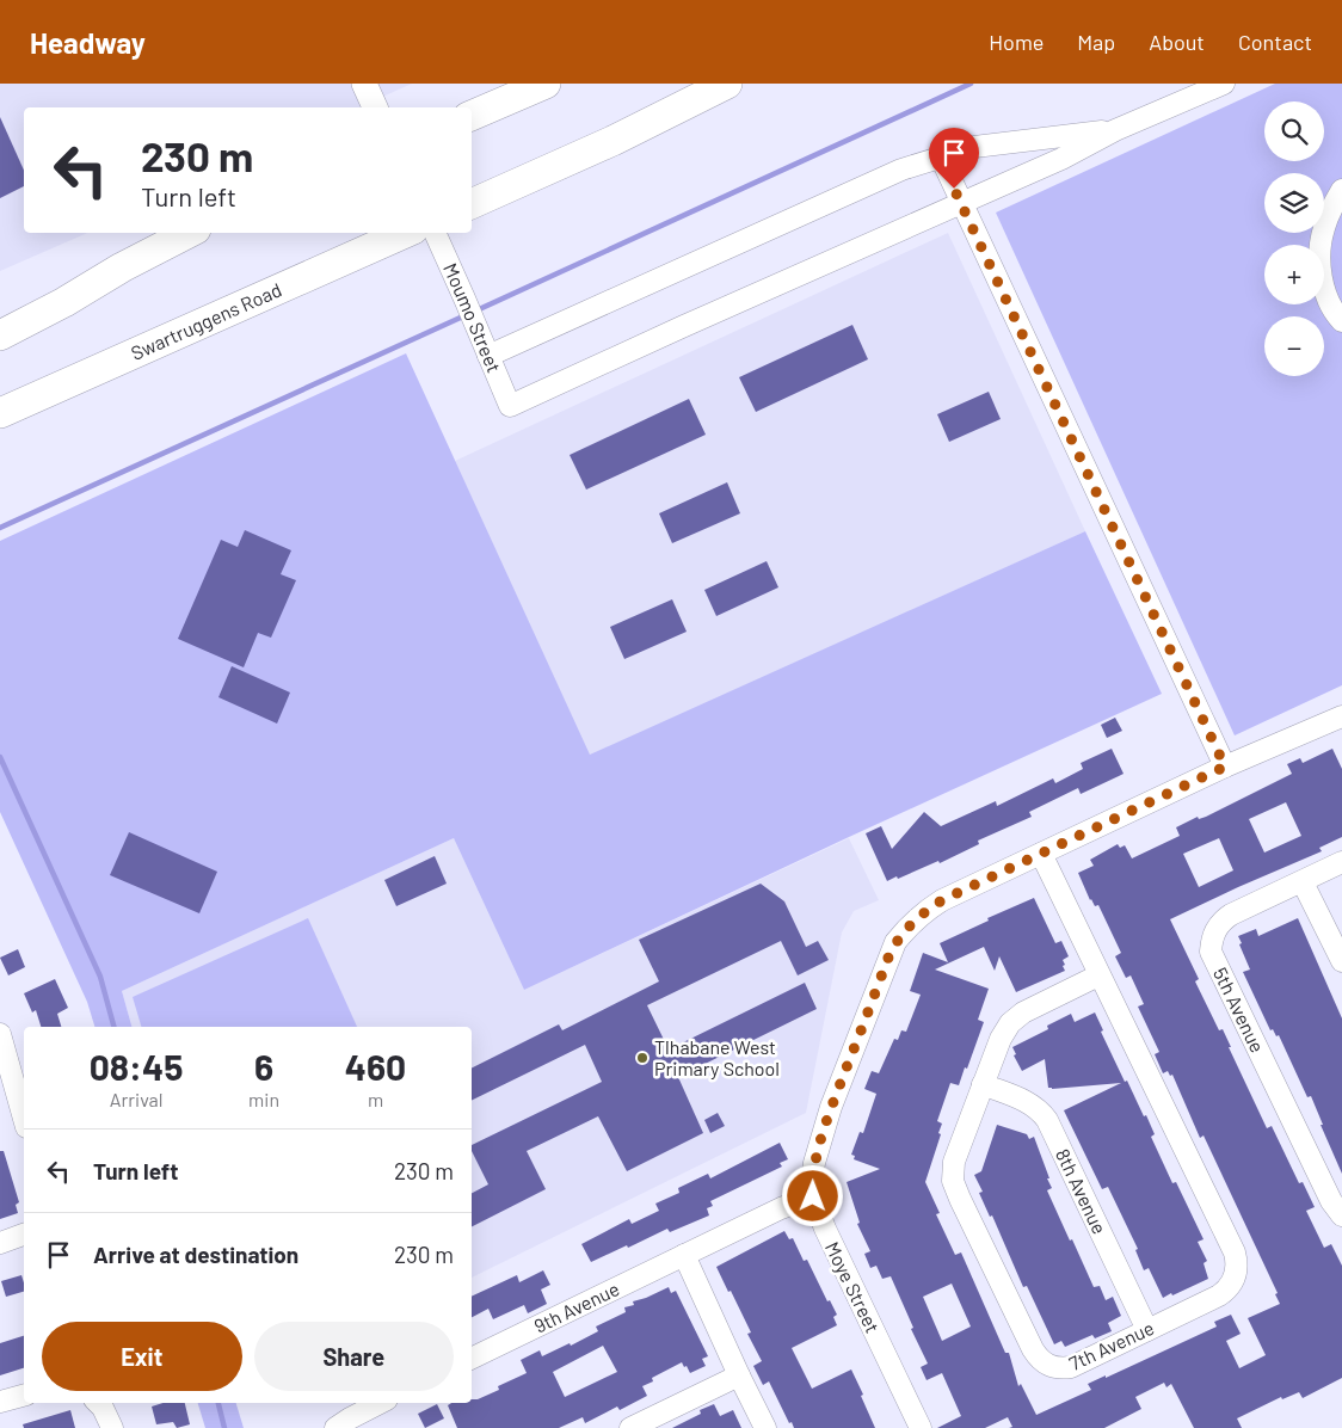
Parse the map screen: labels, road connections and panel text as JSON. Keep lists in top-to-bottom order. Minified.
{"streets":{"main road":["Swartruggens Road"],"street":["Moumo Street","5th Avenue","8th Avenue","Moye Street","9th Avenue","7th Avenue"]},"crossings":[["8th Avenue","7th Avenue"],["Moye Street","9th Avenue"],["Moye Street","7th Avenue"]],"places":["Tlhabane West Primary School"],"page":{"header":"Headway","nav":["Home","Map","About","Contact"],"map_buttons":["+","−"],"turn":["230 m","Turn left"],"eta":["08:45","Arrival","6","min","460","m"],"list":[{"name":"Turn left","value":"230 m"},{"name":"Arrive at destination","value":"230 m"}],"buttons":["Exit","Share"]}}
